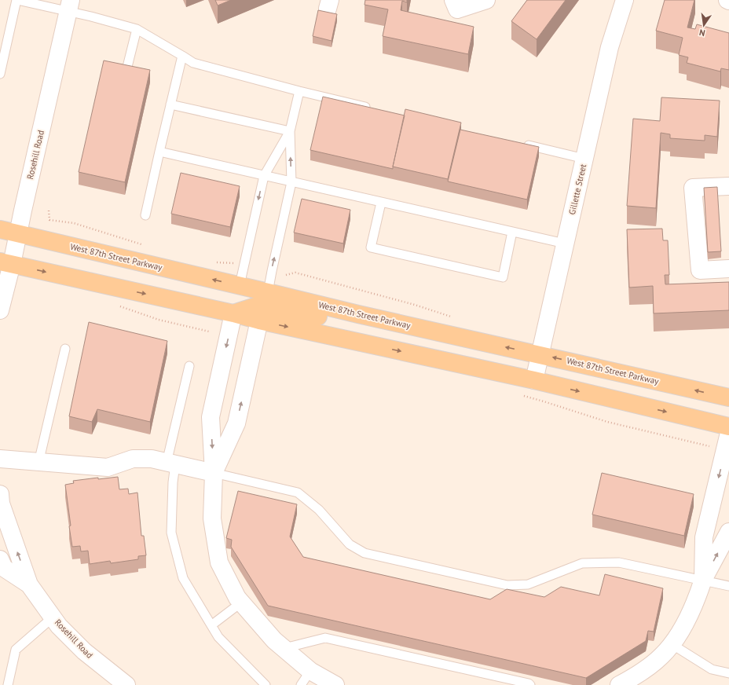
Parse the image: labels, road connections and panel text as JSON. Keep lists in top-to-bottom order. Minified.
{"streets":{"main road":["West 87th Street Parkway"],"street":["Rosehill Road","Gillette Street"]},"crossings":[["Rosehill Road","West 87th Street Parkway"],["Gillette Street","West 87th Street Parkway"]],"north":"bottom"}
